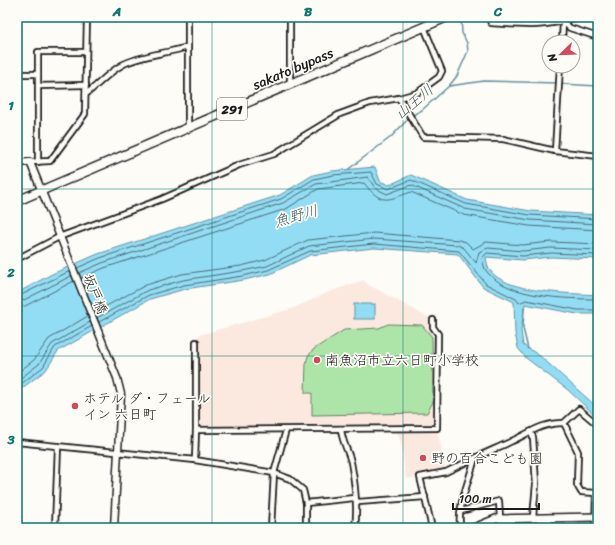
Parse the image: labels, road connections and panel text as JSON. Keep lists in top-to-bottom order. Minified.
{"streets":{"highway":["sakato bypass","291"],"street":["坂戸橋"]},"crossings":[["sakato bypass","坂戸橋"]],"water":["山王川","魚野川"],"places":["南魚沼市立六日町小学校","ホテル ダ・フェール イン 六日町","野の百合こども園"],"scale_bar":"100 m","north":"bottom left","grid":{"columns":["A","B","C"],"rows":["1","2","3"]}}
